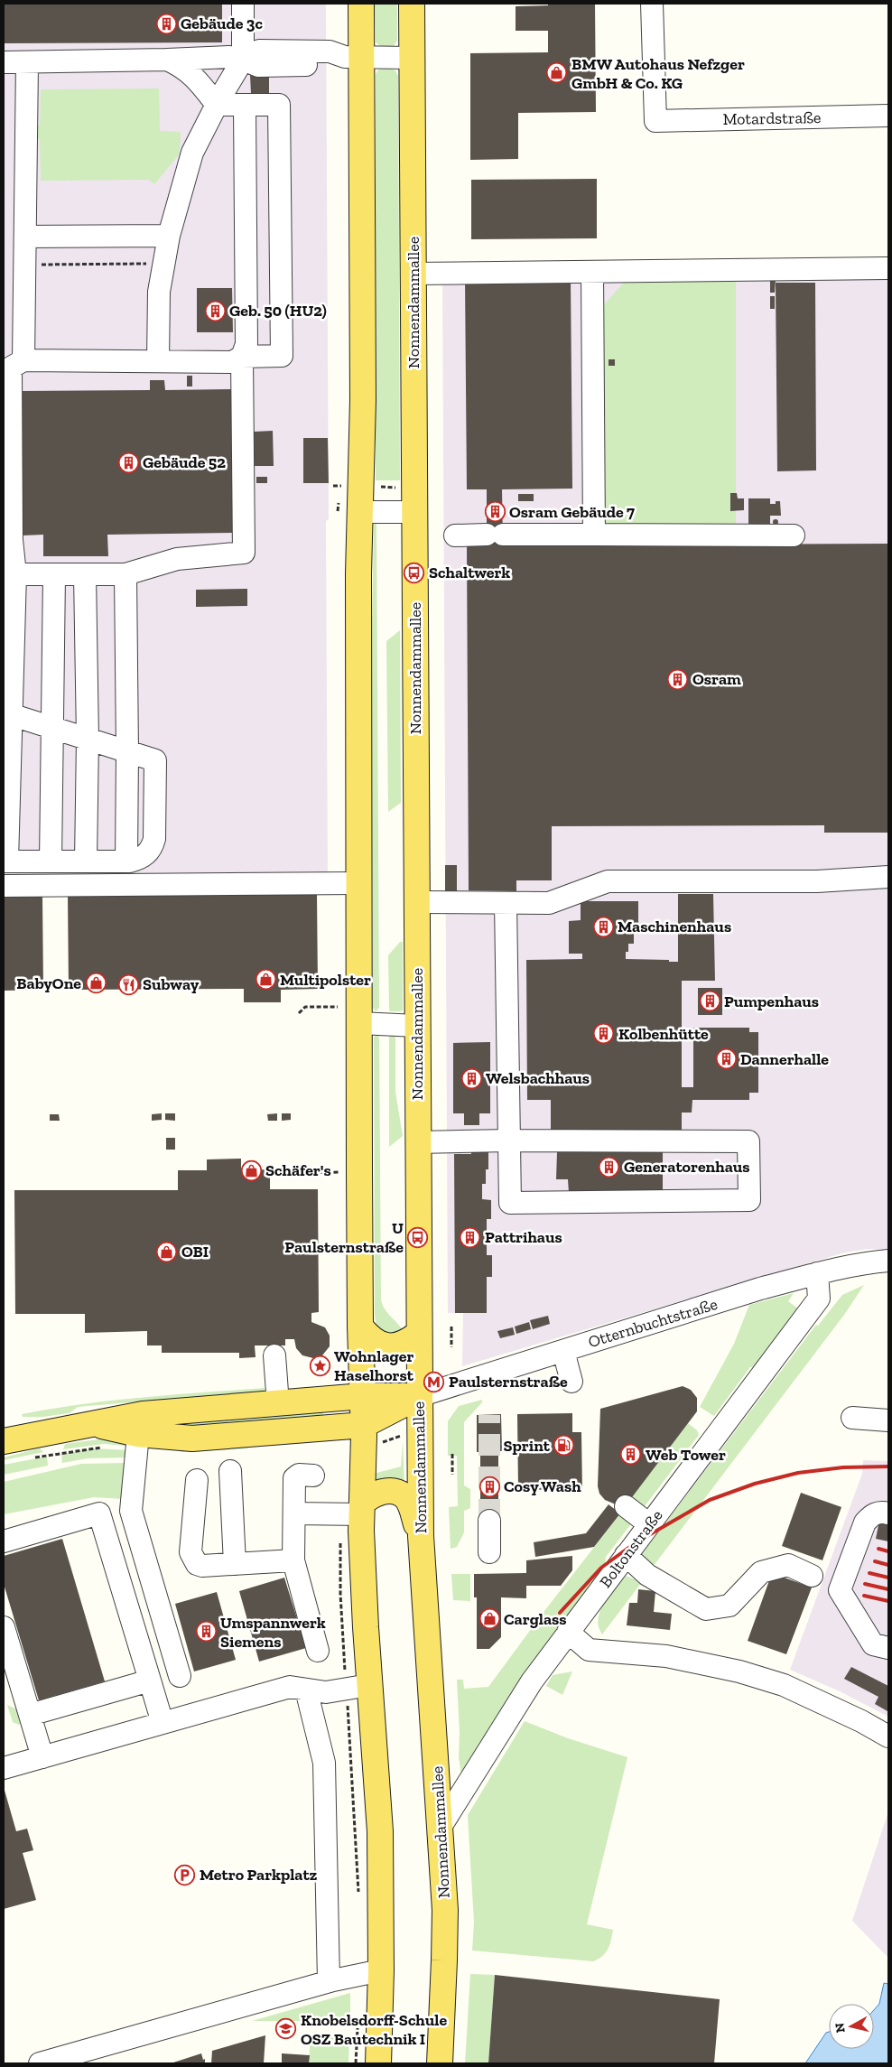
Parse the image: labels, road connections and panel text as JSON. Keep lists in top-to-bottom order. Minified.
{"streets":{"main road":["Nonnendammallee"],"street":["Motardstraße","Otternbuchtstraße","Boltonstraße"]},"crossings":[["Nonnendammallee","Otternbuchtstraße"],["Nonnendammallee","Boltonstraße"],["Otternbuchtstraße","Boltonstraße"]],"places":{"building":["Gebäude 3c","Geb. 50 (HU2)","Gebäude 52","Osram Gebäude 7","Osram","Maschinenhaus","Pumpenhaus","Kolbenhütte","Dannerhalle","Welsbachhaus","Generatorenhaus","Pattrihaus","Web Tower","Cosy Wash","Umspannwerk Siemens"],"shop":["BMW Autohaus Nefzger GmbH & Co. KG","Multipolster","BabyOne","Schäfer's","OBI","Carglass"],"bus stop":["Schaltwerk","U Paulsternstraße"],"restaurant":["Subway"],"place":["Wohnlager Haselhorst"],"metro station":["Paulsternstraße"],"fuel station":["Sprint"],"parking":["Metro Parkplatz"],"school or university":["Knobelsdorff-Schule OSZ Bautechnik I"]},"north":"left"}
